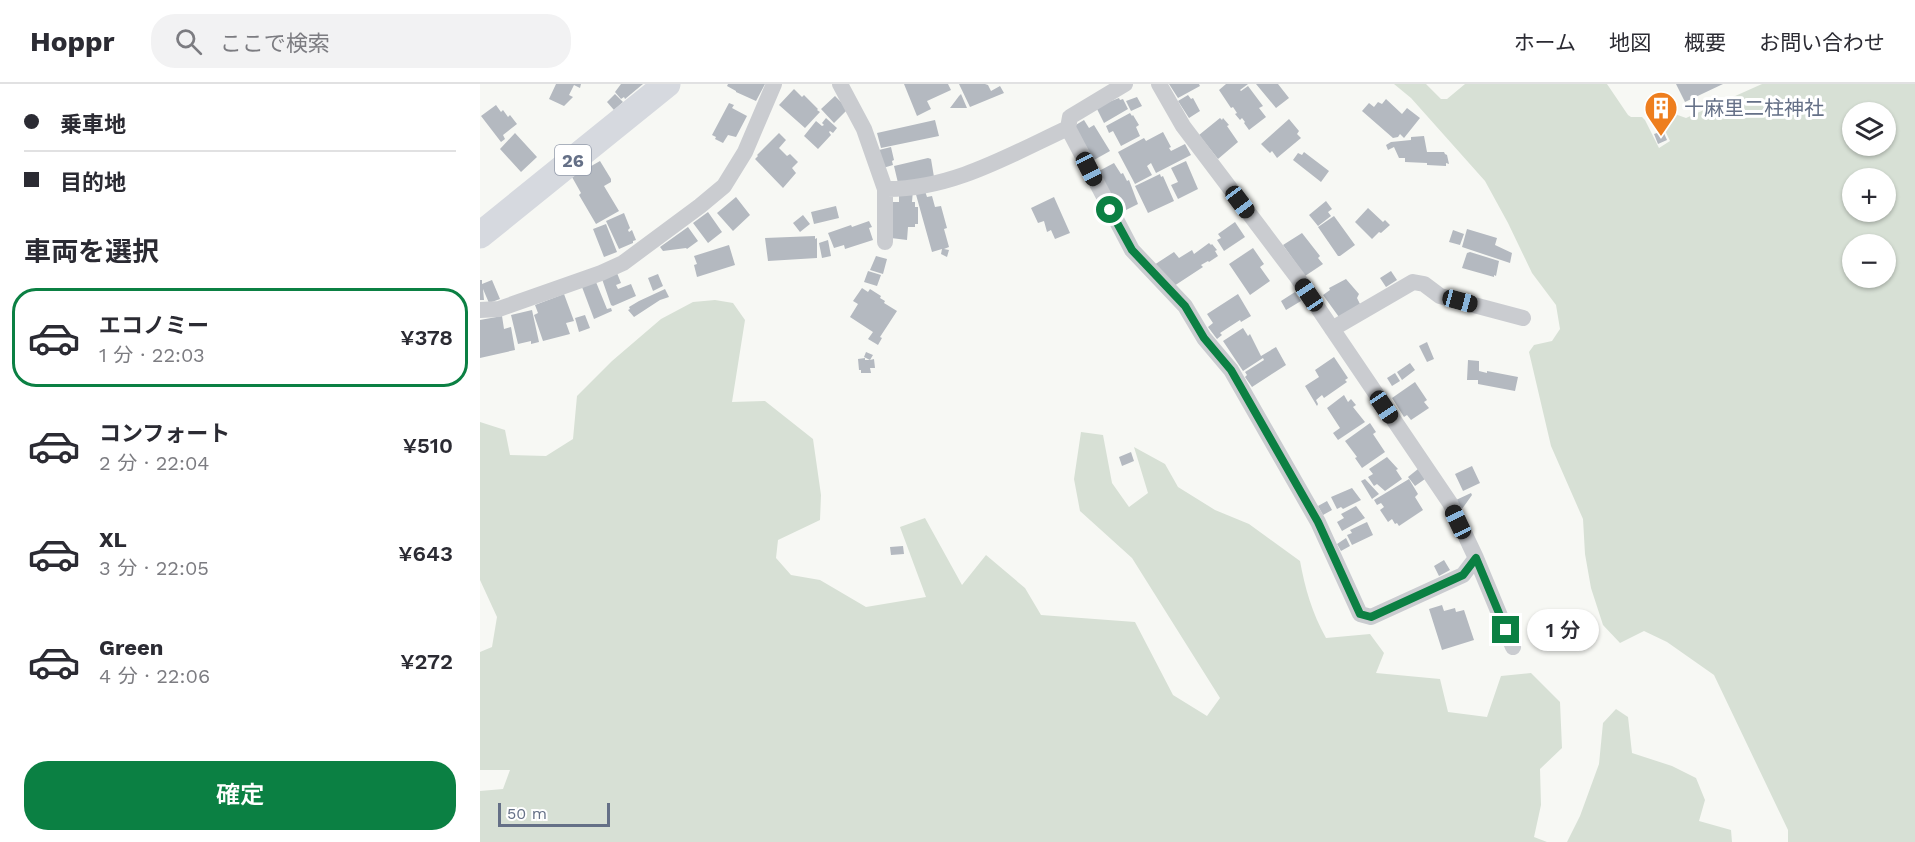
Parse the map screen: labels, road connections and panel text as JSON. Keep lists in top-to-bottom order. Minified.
{"streets":{"main road":["26"]},"places":{"building":["十麻里二柱神社"]},"scale_bar":"50 m","page":{"header":"Hoppr","search":"ここで検索","nav":["ホーム","地図","概要","お問い合わせ"],"banner":["乗車地","目的地"],"map_buttons":["+","−"],"heading":"車両を選択","list":[{"name":"エコノミー","note":"1 分 · 22:03","value":"¥378"},{"name":"コンフォート","note":"2 分 · 22:04","value":"¥510"},{"name":"XL","note":"3 分 · 22:05","value":"¥643"},{"name":"Green","note":"4 分 · 22:06","value":"¥272"}],"bubble":"1 分","buttons":"確定","scale":"50 m"}}
